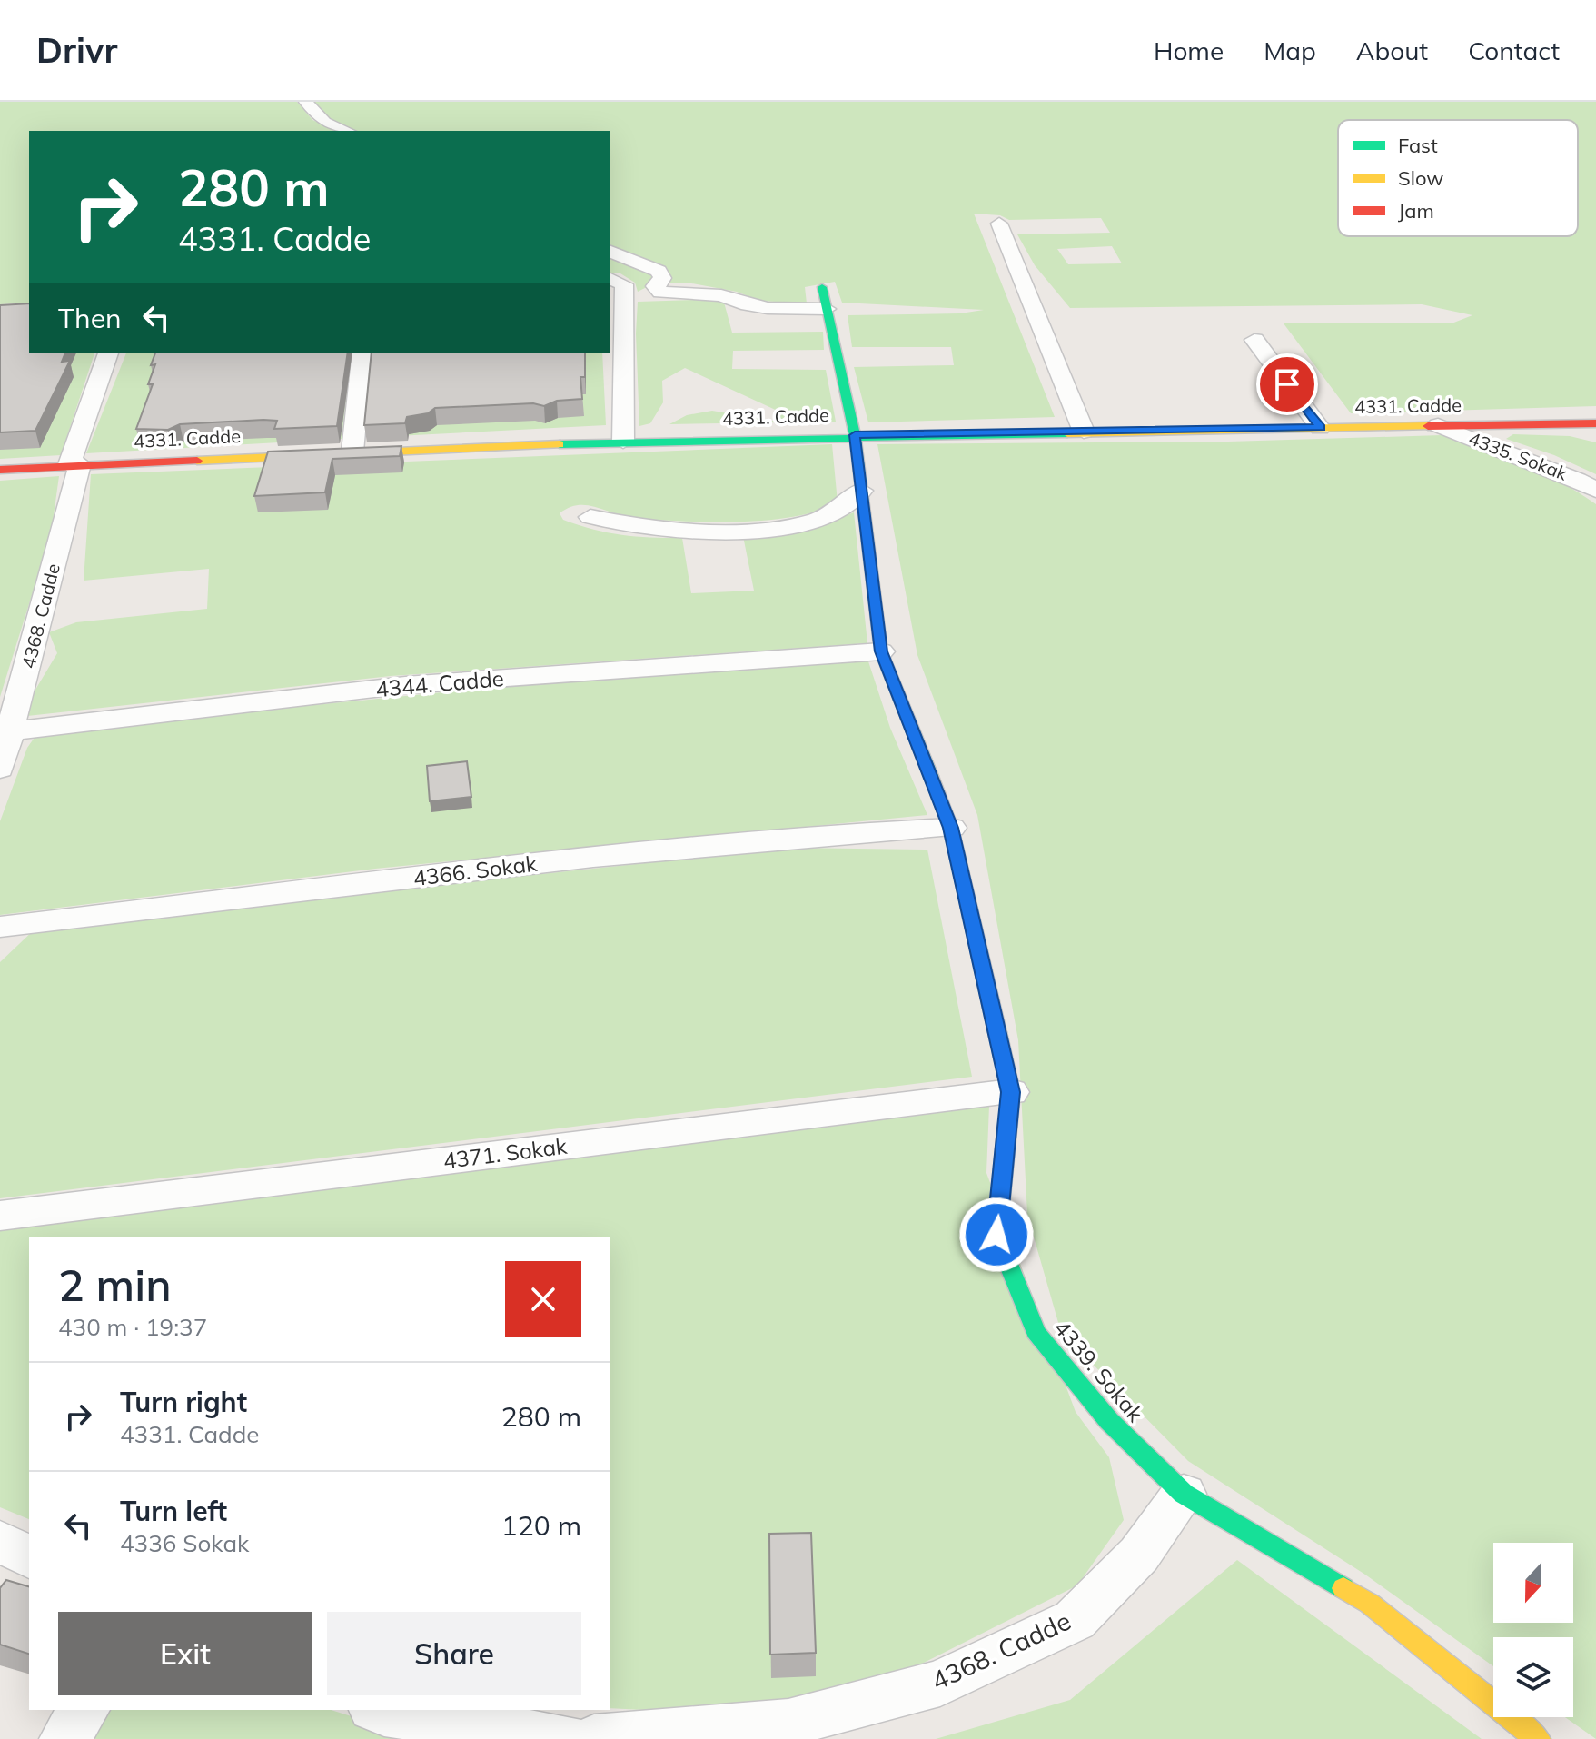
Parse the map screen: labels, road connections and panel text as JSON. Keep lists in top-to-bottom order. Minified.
{"streets":{"street":["4331. Cadde","4335. Sokak","4368. Cadde","4344. Cadde","4366. Sokak","4371. Sokak","4339. Sokak"]},"crossings":[["4331. Cadde","4335. Sokak"],["4331. Cadde","4368. Cadde"],["4331. Cadde","4339. Sokak"],["4368. Cadde","4344. Cadde"],["4368. Cadde","4339. Sokak"],["4344. Cadde","4339. Sokak"],["4366. Sokak","4339. Sokak"],["4371. Sokak","4339. Sokak"]],"legend":["Fast","Slow","Jam"],"north":"bottom","page":{"header":"Drivr","nav":["Home","Map","About","Contact"],"turn":["280 m","4331. Cadde"],"then":"Then","heading":["2 min","430 m · 19:37"],"list":[{"name":"Turn right","note":"4331. Cadde","value":"280 m"},{"name":"Turn left","note":"4336 Sokak","value":"120 m"}],"buttons":["Exit","Share"]}}
